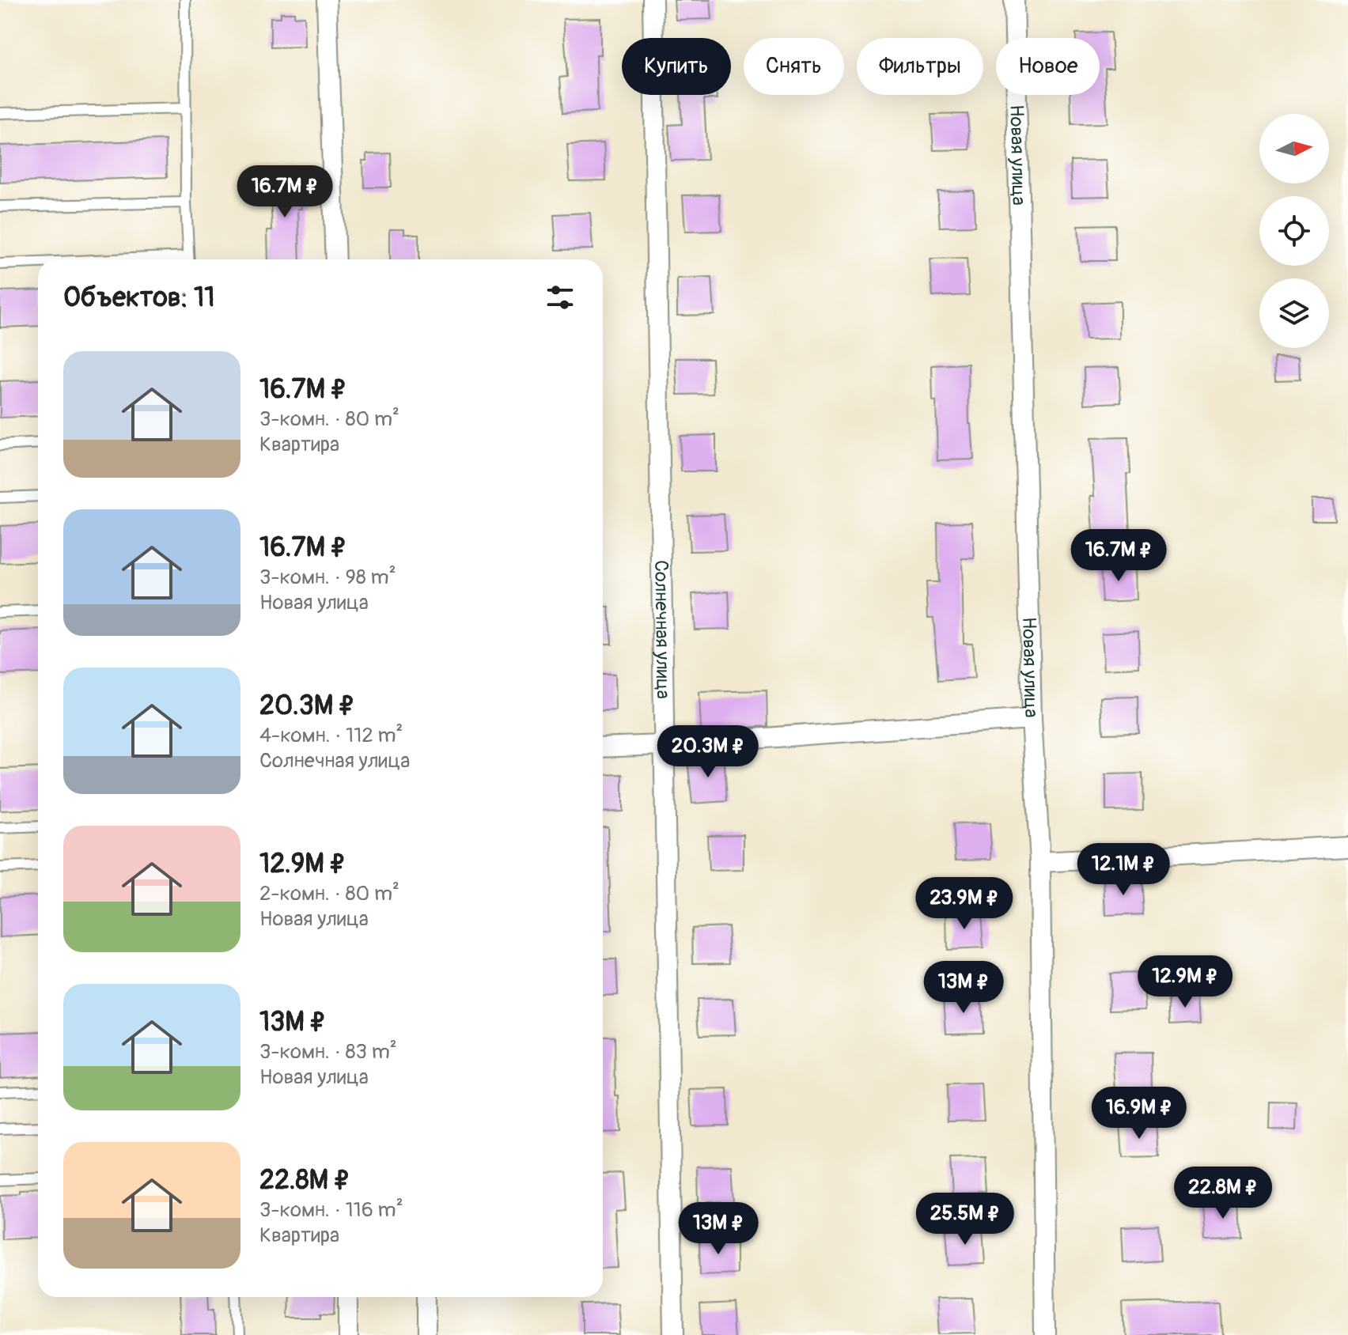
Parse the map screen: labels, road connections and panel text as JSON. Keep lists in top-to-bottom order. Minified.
{"streets":{"street":["Новая улица","Солнечная улица"]},"north":"right","page":{"chip":["Купить","Снять","Фильтры","Новое"],"price":["16.7M ₽","16.7M ₽","20.3M ₽","12.1M ₽","23.9M ₽","12.9M ₽","13M ₽","16.9M ₽","22.8M ₽","25.5M ₽","13M ₽"],"heading":"Объектов: 11","list":[{"name":"16.7M ₽","note":"3-комн. · 80 m² · Квартира"},{"name":"16.7M ₽","note":"3-комн. · 98 m² · Новая улица"},{"name":"20.3M ₽","note":"4-комн. · 112 m² · Солнечная улица"},{"name":"12.9M ₽","note":"2-комн. · 80 m² · Новая улица"},{"name":"13M ₽","note":"3-комн. · 83 m² · Новая улица"},{"name":"22.8M ₽","note":"3-комн. · 116 m² · Квартира"}]}}
